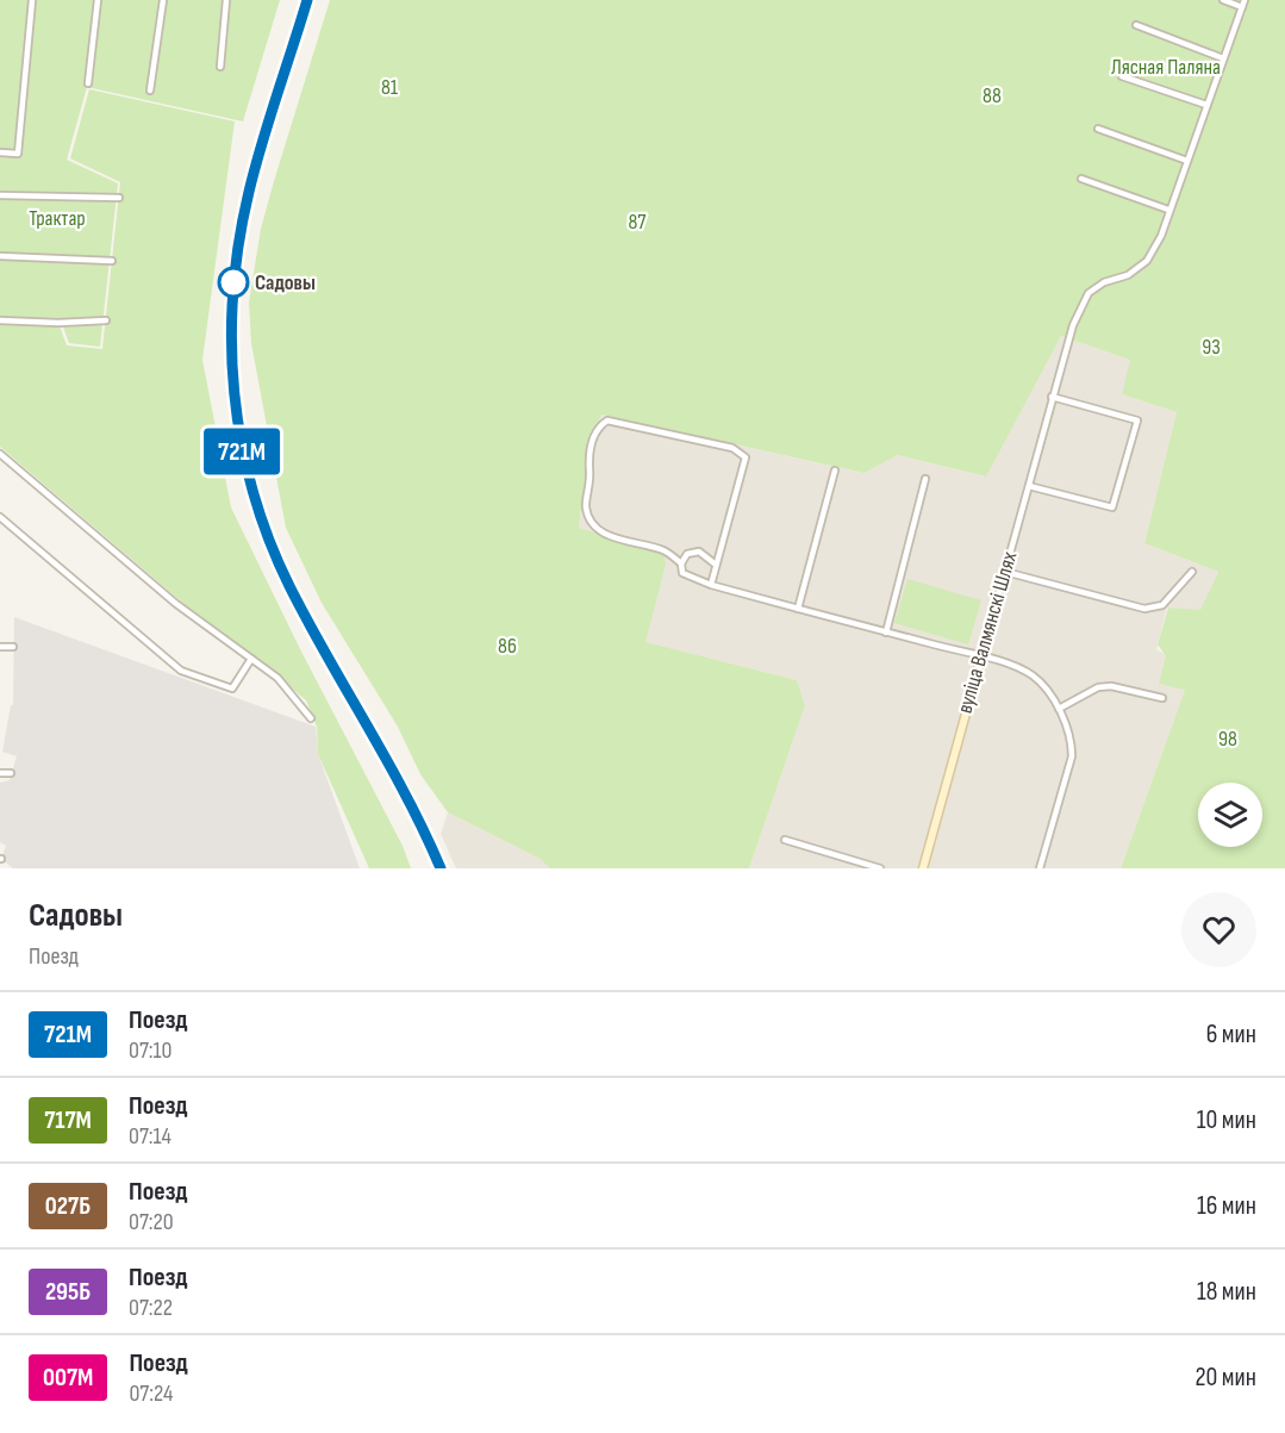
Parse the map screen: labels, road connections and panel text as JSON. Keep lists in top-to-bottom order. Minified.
{"streets":{"street":["вуліца Валмянскі Шлях"]},"parks":["Лясная Паляна","81","88","Трактар","87","93","86","98"],"places":["Садовы"],"page":{"on_map":"721М","heading":["Садовы","Поезд"],"list":[{"mark":"721М","name":"Поезд","note":"07:10","value":"6 мин"},{"mark":"717М","name":"Поезд","note":"07:14","value":"10 мин"},{"mark":"027Б","name":"Поезд","note":"07:20","value":"16 мин"},{"mark":"295Б","name":"Поезд","note":"07:22","value":"18 мин"},{"mark":"007М","name":"Поезд","note":"07:24","value":"20 мин"}]}}
